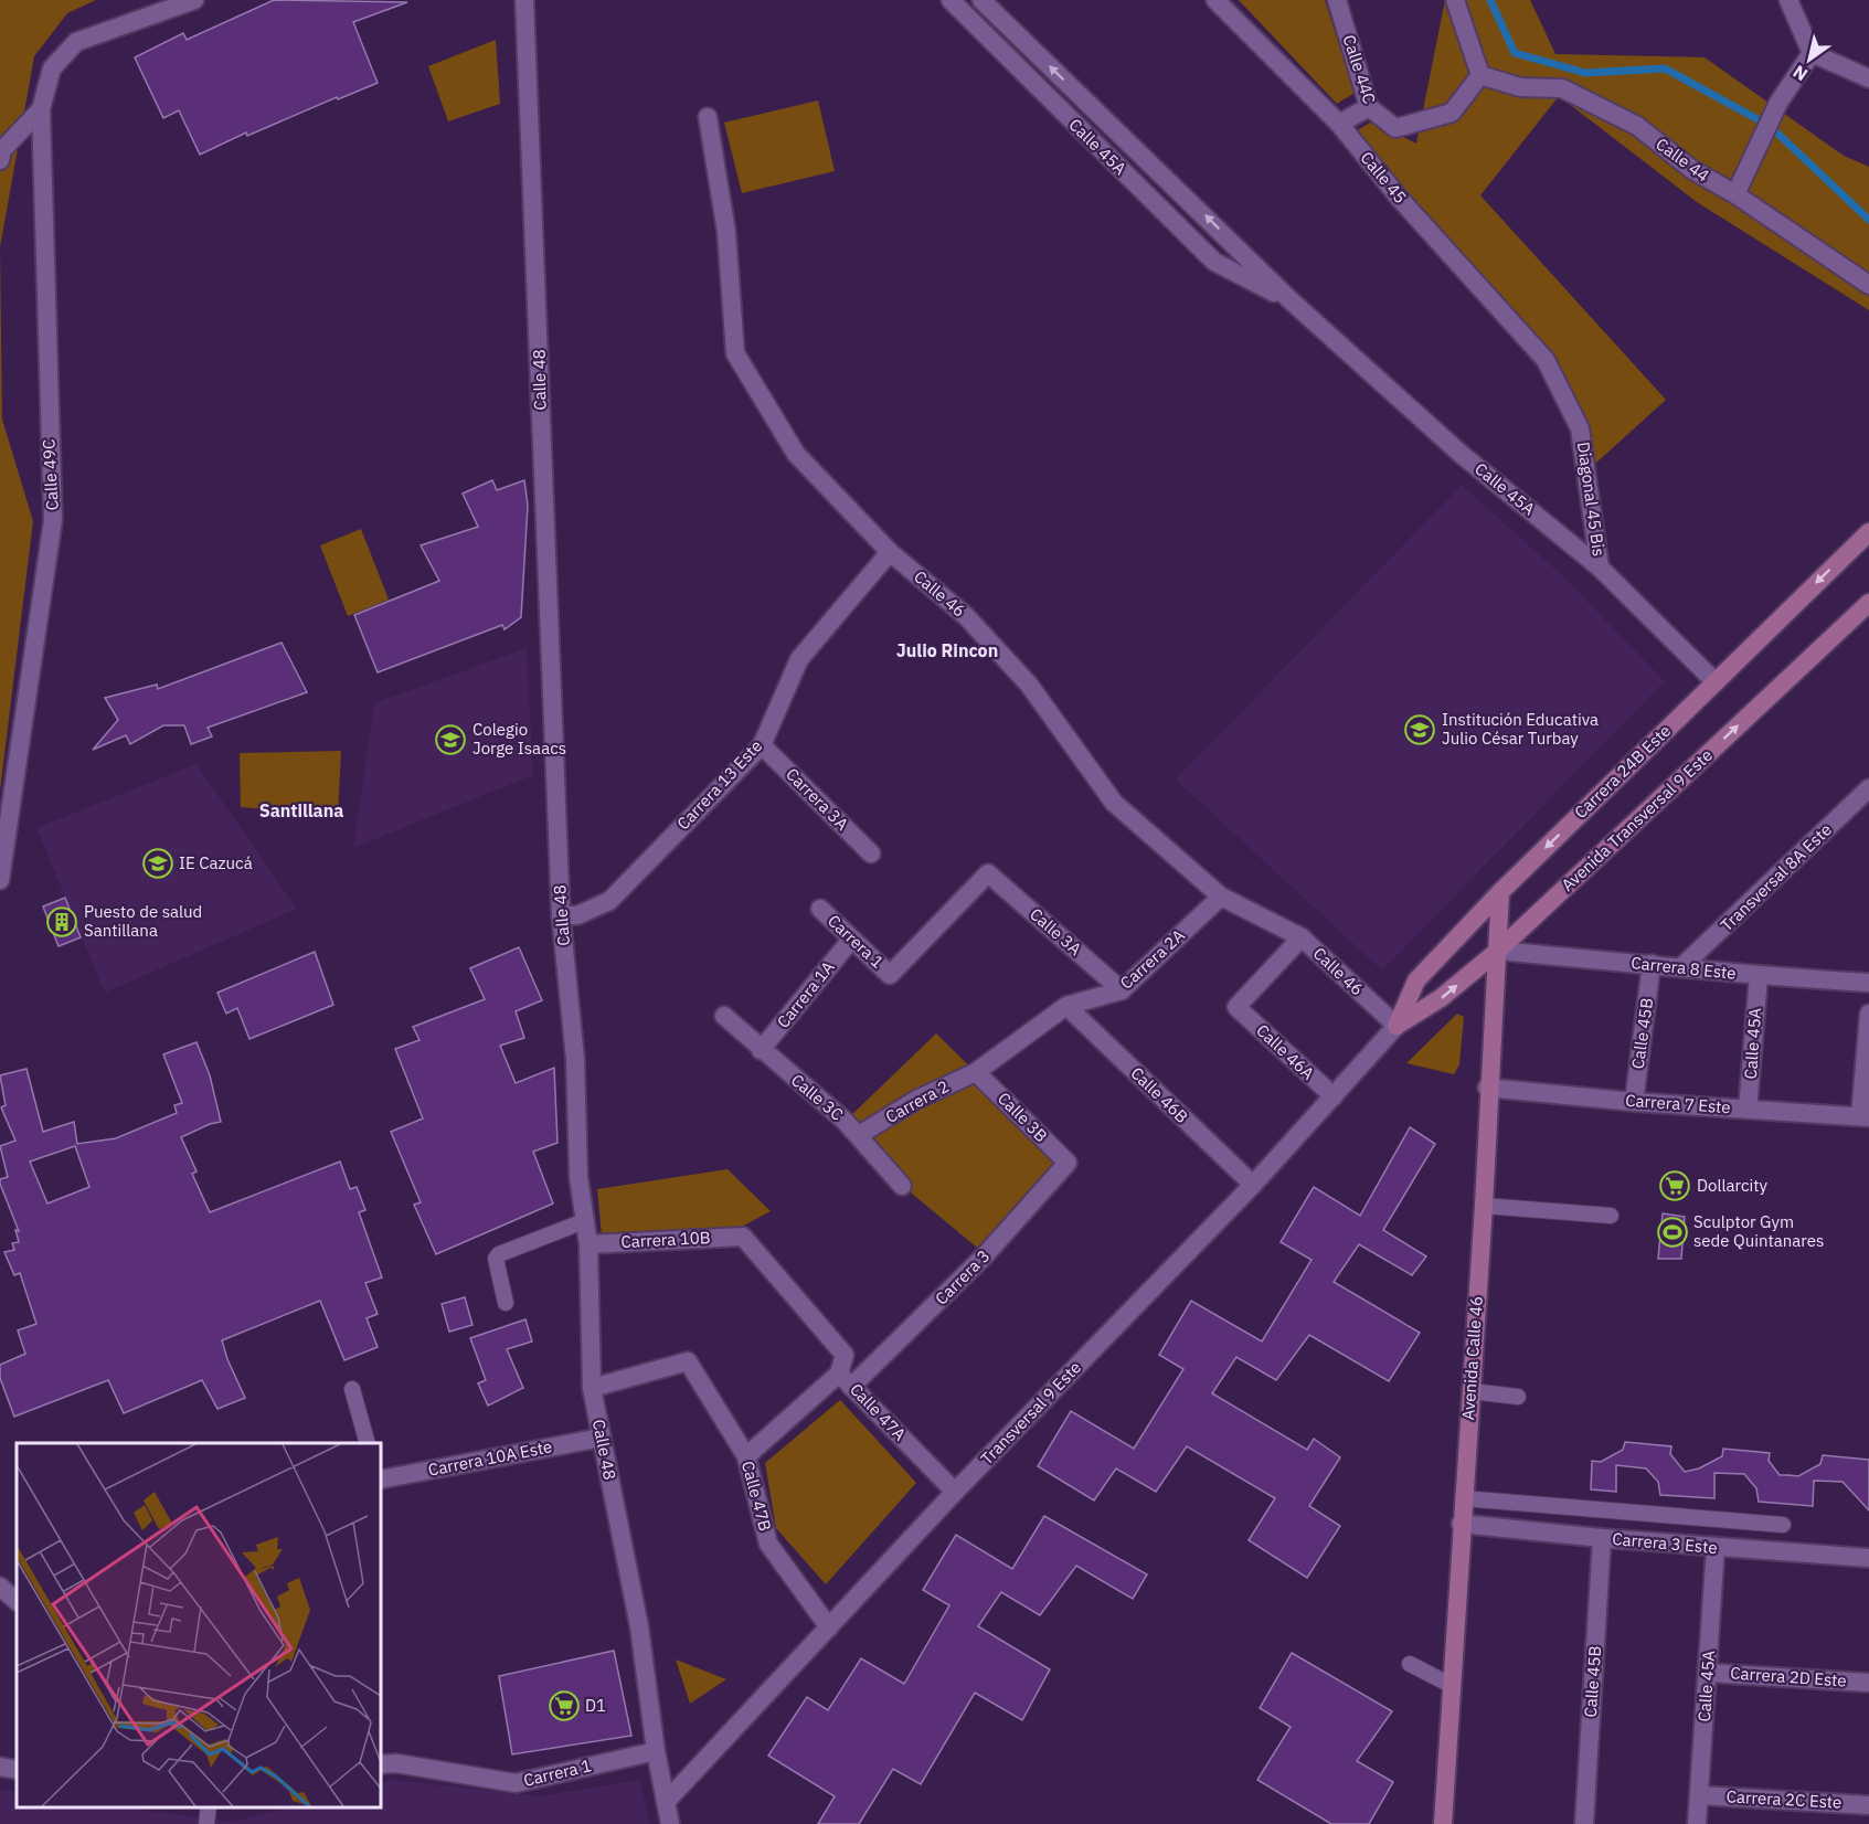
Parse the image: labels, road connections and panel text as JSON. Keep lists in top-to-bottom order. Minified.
{"streets":{"main road":["Carrera 24B Este","Avenida Transversal 9 Este","Avenida Calle 46"],"street":["Calle 44C","Calle 45A","Calle 44","Calle 45","Calle 48","Calle 49C","Diagonal 45 Bis","Calle 46","Carrera 13 Este","Carrera 3A","Transversal 8A Este","Calle 3A","Carrera 1","Carrera 2A","Carrera 8 Este","Carrera 1A","Calle 45B","Calle 46A","Calle 46B","Calle 3C","Carrera 2","Carrera 7 Este","Calle 3B","Carrera 10B","Carrera 3","Calle 47A","Transversal 9 Este","Carrera 10A Este","Calle 47B","Carrera 3 Este","Carrera 2D Este","Carrera 2C Este"]},"crossings":[["Calle 44C","Calle 44"],["Calle 45A","Diagonal 45 Bis"],["Calle 45A","Carrera 24B Este"],["Calle 45A","Carrera 8 Este"],["Calle 45A","Carrera 7 Este"],["Calle 45A","Carrera 3 Este"],["Calle 45A","Carrera 2D Este"],["Calle 45A","Carrera 2C Este"],["Calle 45","Diagonal 45 Bis"],["Calle 48","Carrera 13 Este"],["Calle 48","Carrera 1"],["Calle 48","Carrera 10B"],["Calle 48","Transversal 9 Este"],["Calle 48","Carrera 10A Este"],["Calle 48","Calle 47B"],["Calle 46","Carrera 24B Este"],["Calle 46","Carrera 13 Este"],["Calle 46","Avenida Transversal 9 Este"],["Calle 46","Carrera 2A"],["Calle 46","Calle 46A"],["Calle 46","Transversal 9 Este"],["Carrera 24B Este","Avenida Transversal 9 Este"],["Carrera 24B Este","Avenida Calle 46"],["Carrera 24B Este","Transversal 9 Este"],["Carrera 13 Este","Carrera 3A"],["Avenida Transversal 9 Este","Carrera 8 Este"],["Avenida Transversal 9 Este","Avenida Calle 46"],["Avenida Transversal 9 Este","Transversal 9 Este"],["Transversal 8A Este","Carrera 8 Este"],["Calle 3A","Carrera 1"],["Calle 3A","Carrera 2A"],["Carrera 1","Carrera 1A"],["Carrera 2A","Calle 46B"],["Carrera 2A","Carrera 2"],["Carrera 2A","Calle 3B"],["Carrera 8 Este","Calle 45B"],["Carrera 8 Este","Avenida Calle 46"],["Carrera 1A","Calle 3C"],["Calle 45B","Carrera 7 Este"],["Calle 45B","Carrera 3 Este"],["Calle 46A","Transversal 9 Este"],["Calle 46B","Transversal 9 Este"],["Calle 3C","Carrera 2"],["Carrera 2","Calle 3B"],["Carrera 7 Este","Avenida Calle 46"],["Calle 3B","Carrera 3"],["Carrera 10B","Calle 47A"],["Carrera 3","Calle 47A"],["Carrera 3","Calle 47B"],["Avenida Calle 46","Carrera 3 Este"],["Calle 47A","Transversal 9 Este"],["Transversal 9 Este","Calle 47B"]],"one_way":["Carrera 24B Este","Avenida Transversal 9 Este"],"districts":["Julio Rincon","Santillana"],"places":{"school or university":["Institución Educativa Julio César Turbay","Colegio Jorge Isaacs","IE Cazucá"],"building":["Puesto de salud Santillana"],"supermarket":["Dollarcity","D1"],"sports":["Sculptor Gym sede Quintanares"]},"north":"bottom left"}
